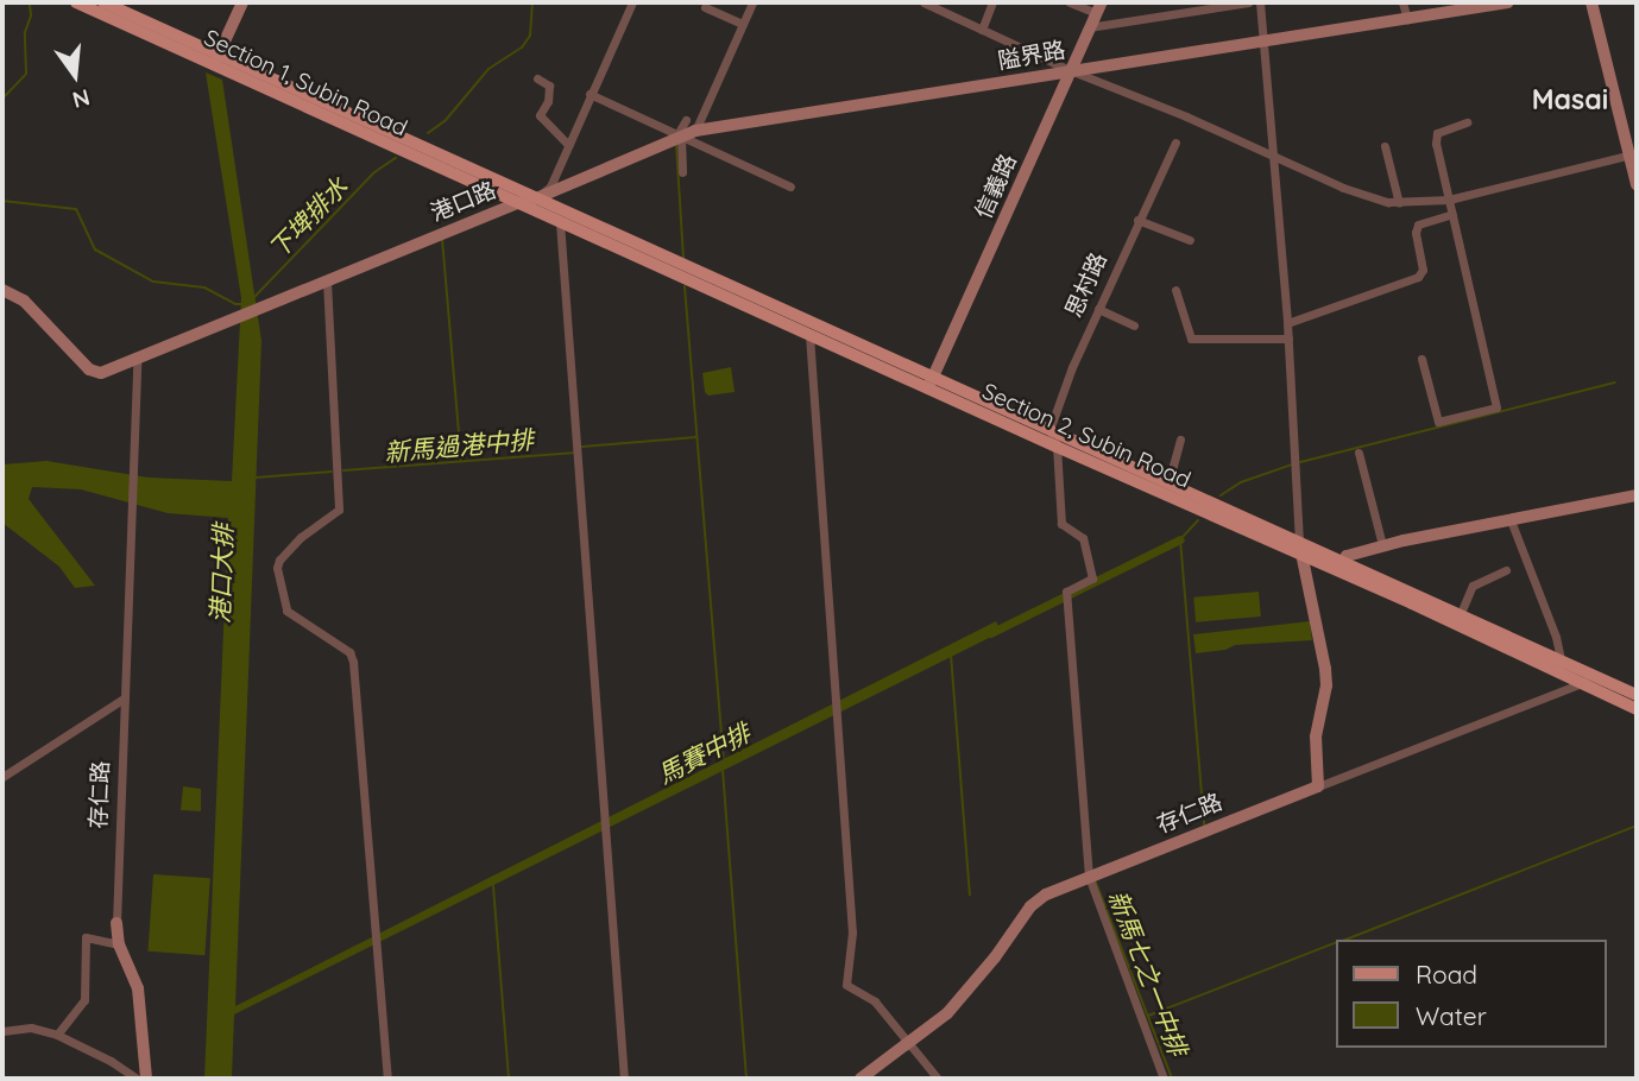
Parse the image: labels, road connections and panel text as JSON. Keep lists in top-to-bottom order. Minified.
{"streets":{"main road":["Section 1, Subin Road","Section 2, Subin Road"],"street":["隘界路","信義路","港口路","思村路","存仁路"]},"crossings":[["隘界路","信義路"],["隘界路","港口路"],["Section 1, Subin Road","港口路"],["Section 1, Subin Road","Section 2, Subin Road"],["信義路","Section 2, Subin Road"],["港口路","Section 2, Subin Road"],["港口路","存仁路"],["思村路","Section 2, Subin Road"],["Section 2, Subin Road","存仁路"]],"districts":["Masai"],"water":["下埤排水","新馬過港中排","港口大排","馬賽中排","新馬七之一中排"],"legend":["Road","Water"],"north":"bottom"}
